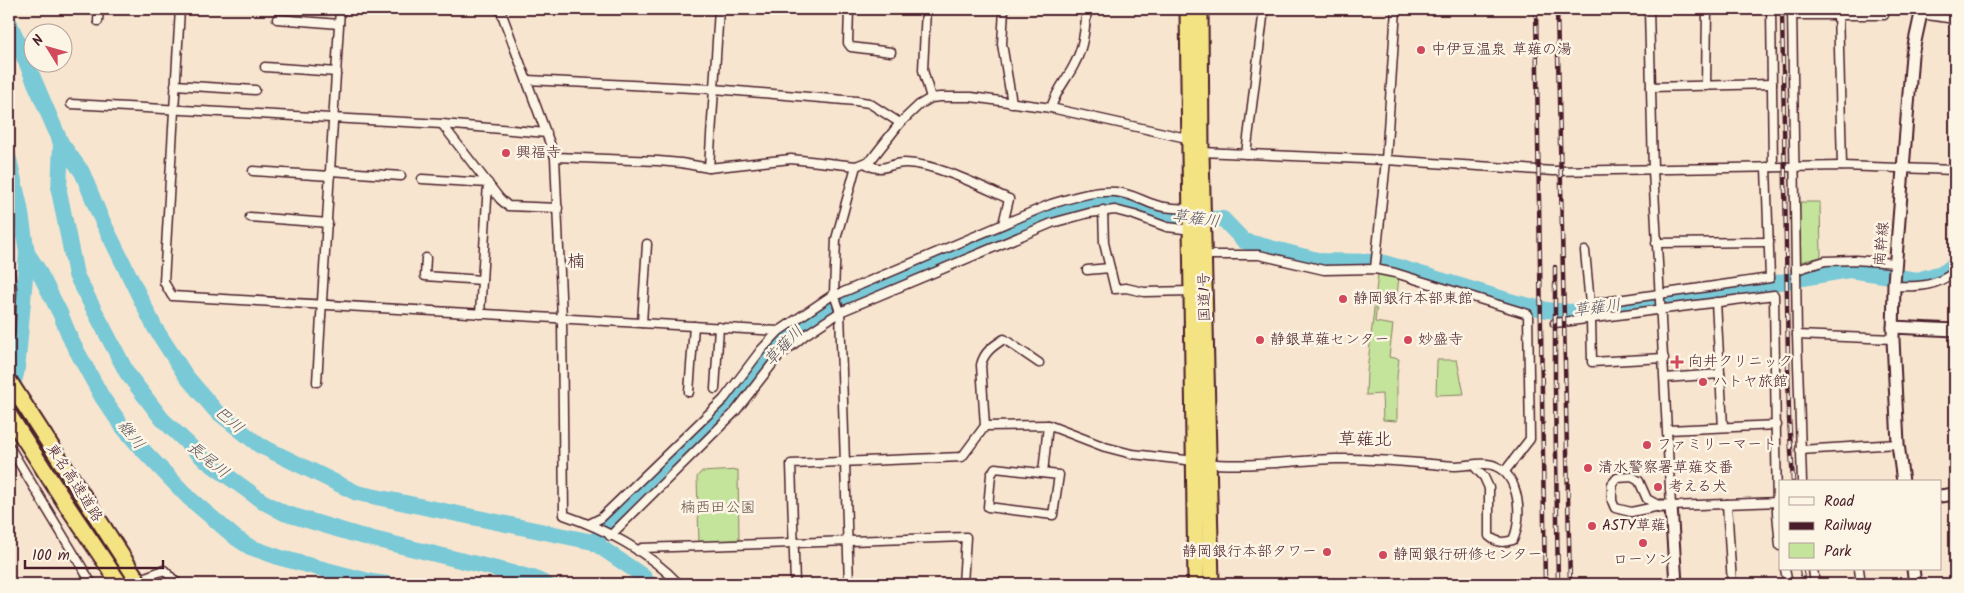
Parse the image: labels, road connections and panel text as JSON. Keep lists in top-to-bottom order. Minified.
{"streets":{"highway":["国道1号","東名高速道路"],"main road":["南幹線"]},"districts":["楠","草薙北"],"water":["草薙川","巴川","継川","長尾川"],"parks":["楠西田公園"],"places":{"other":["中伊豆温泉 草薙の湯","興福寺","静岡銀行本部東館","静銀草薙センター","妙盛寺","ハトヤ旅館","ファミリーマート","清水警察署草薙交番","考える犬","ASTY草薙","ローソン","静岡銀行本部タワー","静岡銀行研修センター"],"health":["向井クリニック"]},"legend":["Road","Railway","Park"],"scale_bar":"100 m","north":"top left"}
